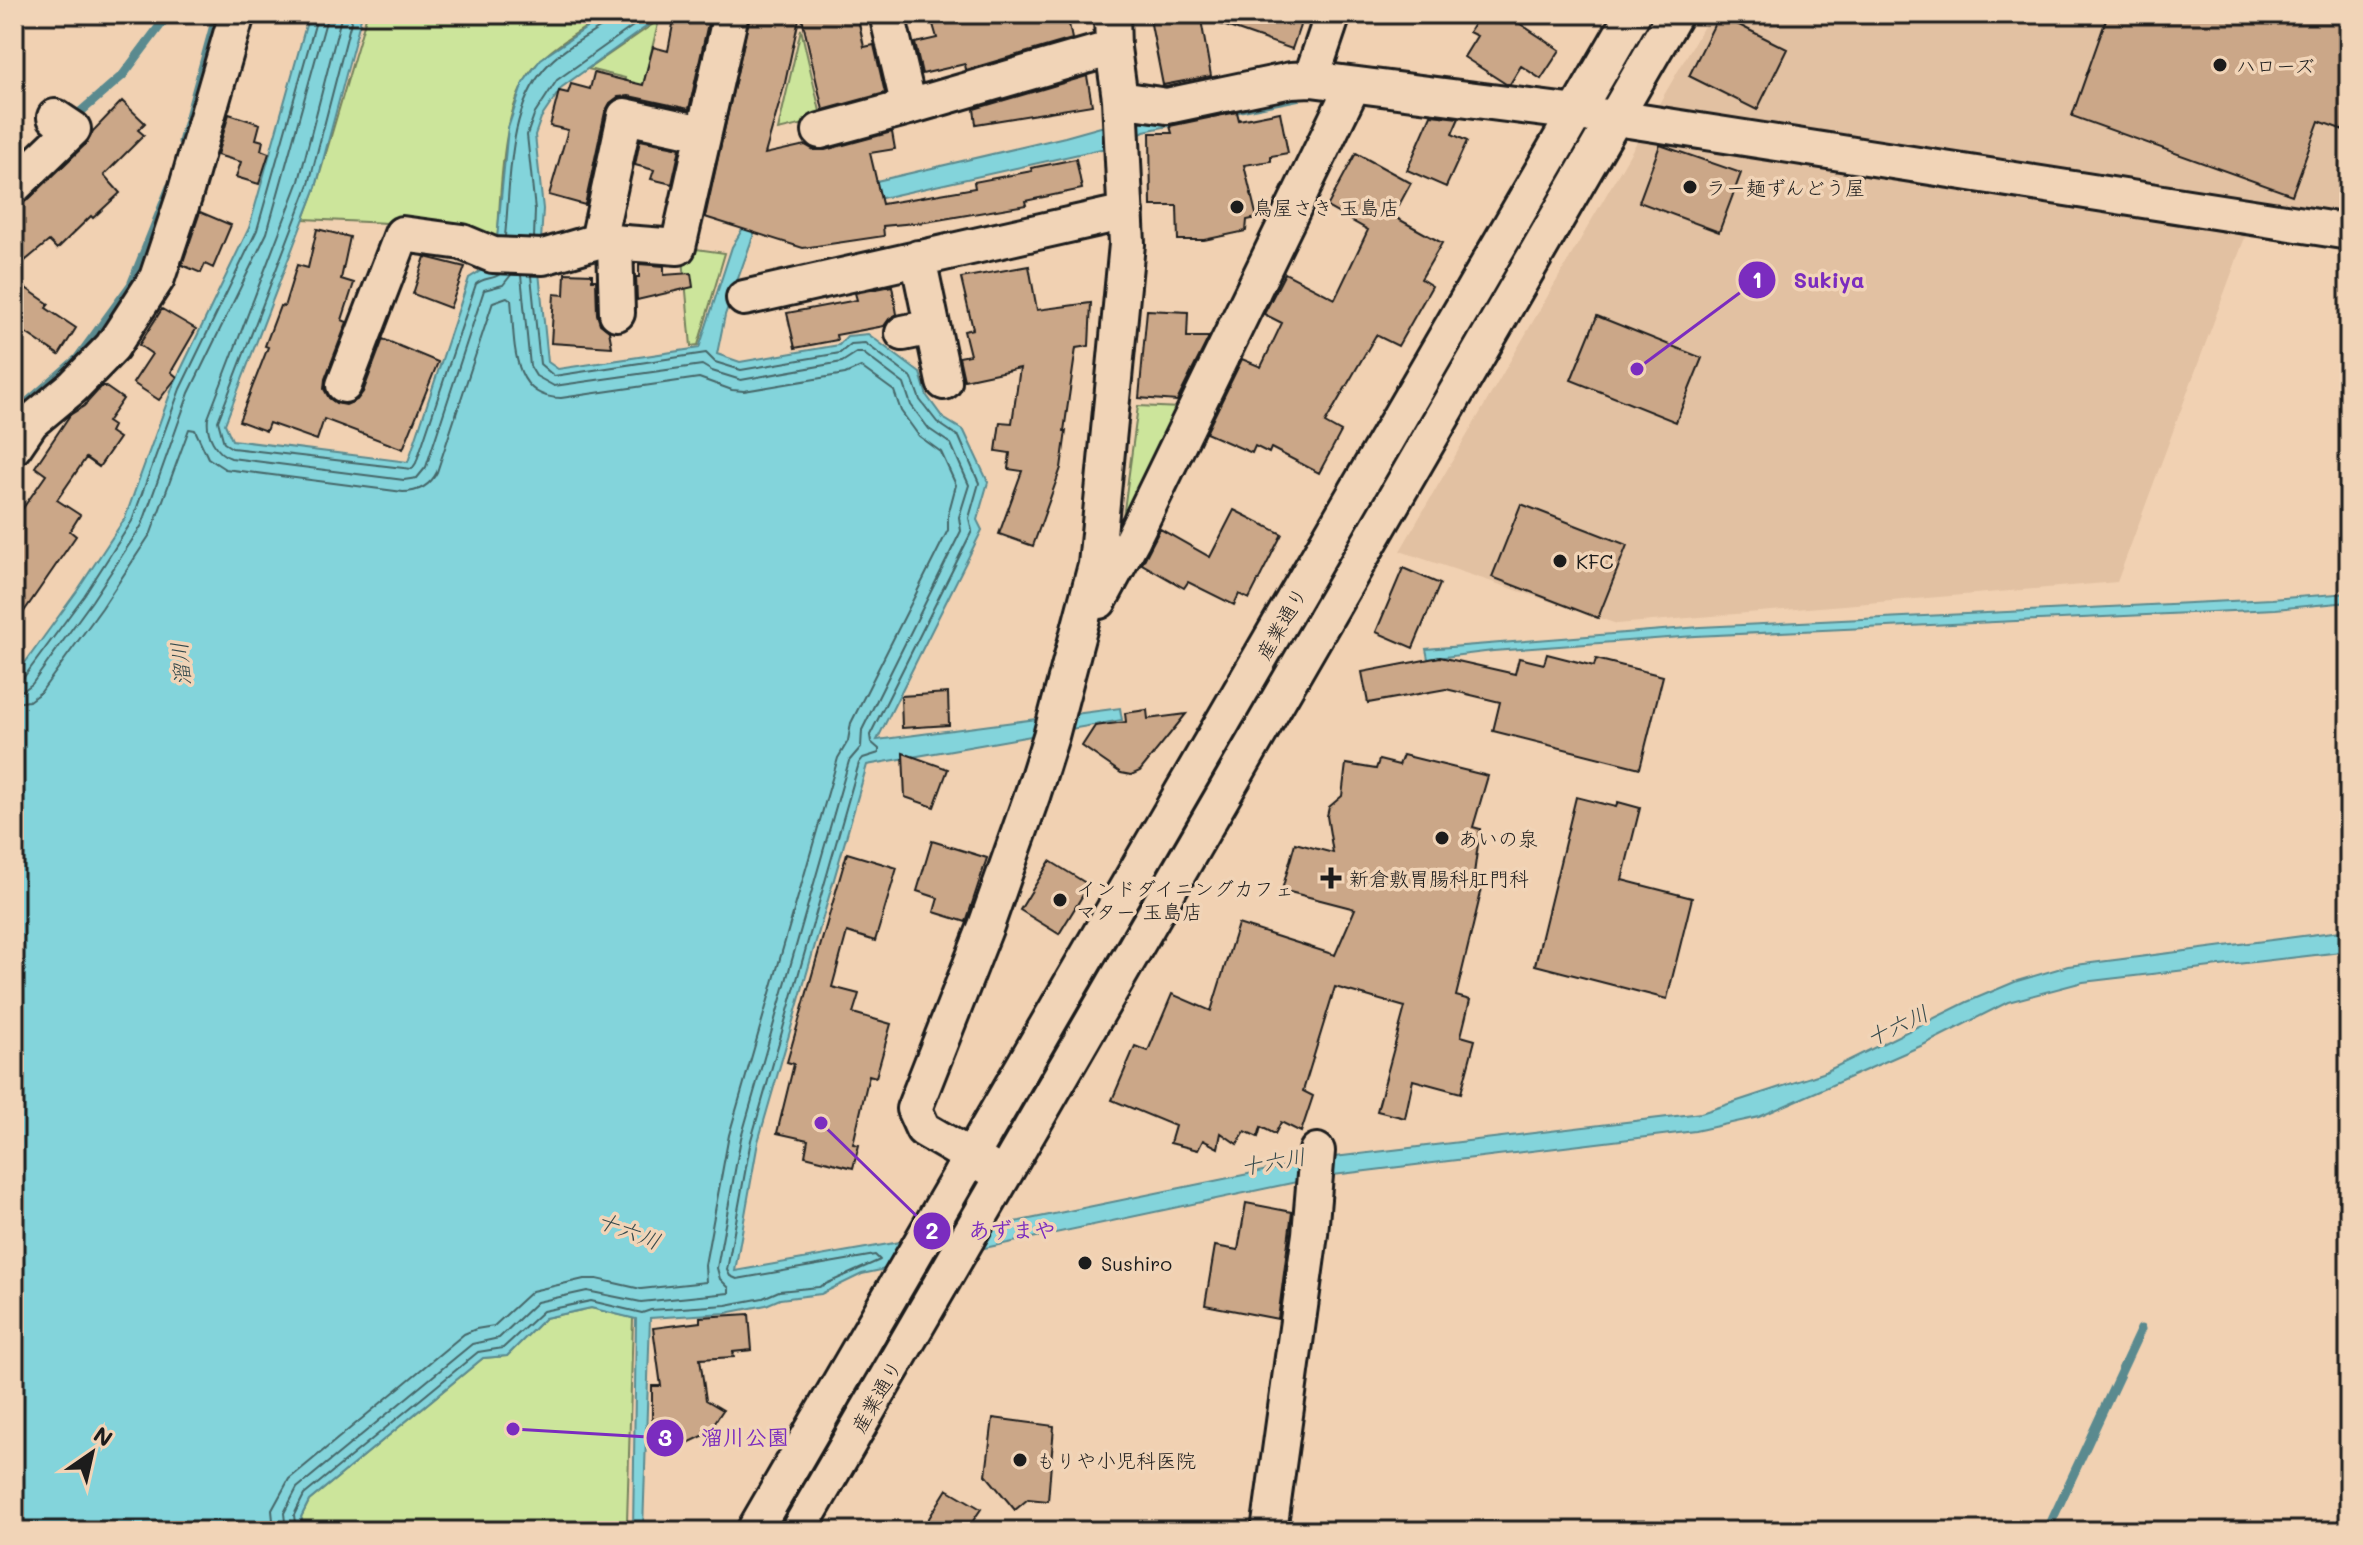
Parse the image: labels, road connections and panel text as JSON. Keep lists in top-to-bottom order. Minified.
{"streets":{"street":["産業通り"]},"water":["溜川","十六川"],"places":{"other":["ハローズ","ラー麺ずんどう屋","鳥屋さき 玉島店","Sukiya","KFC","あいの泉","インドダイニングカフェ マター 玉島店","あずまや","Sushiro","溜川公園","もりや小児科医院"],"health":["新倉敷胃腸科肛門科"]},"north":"top right"}
